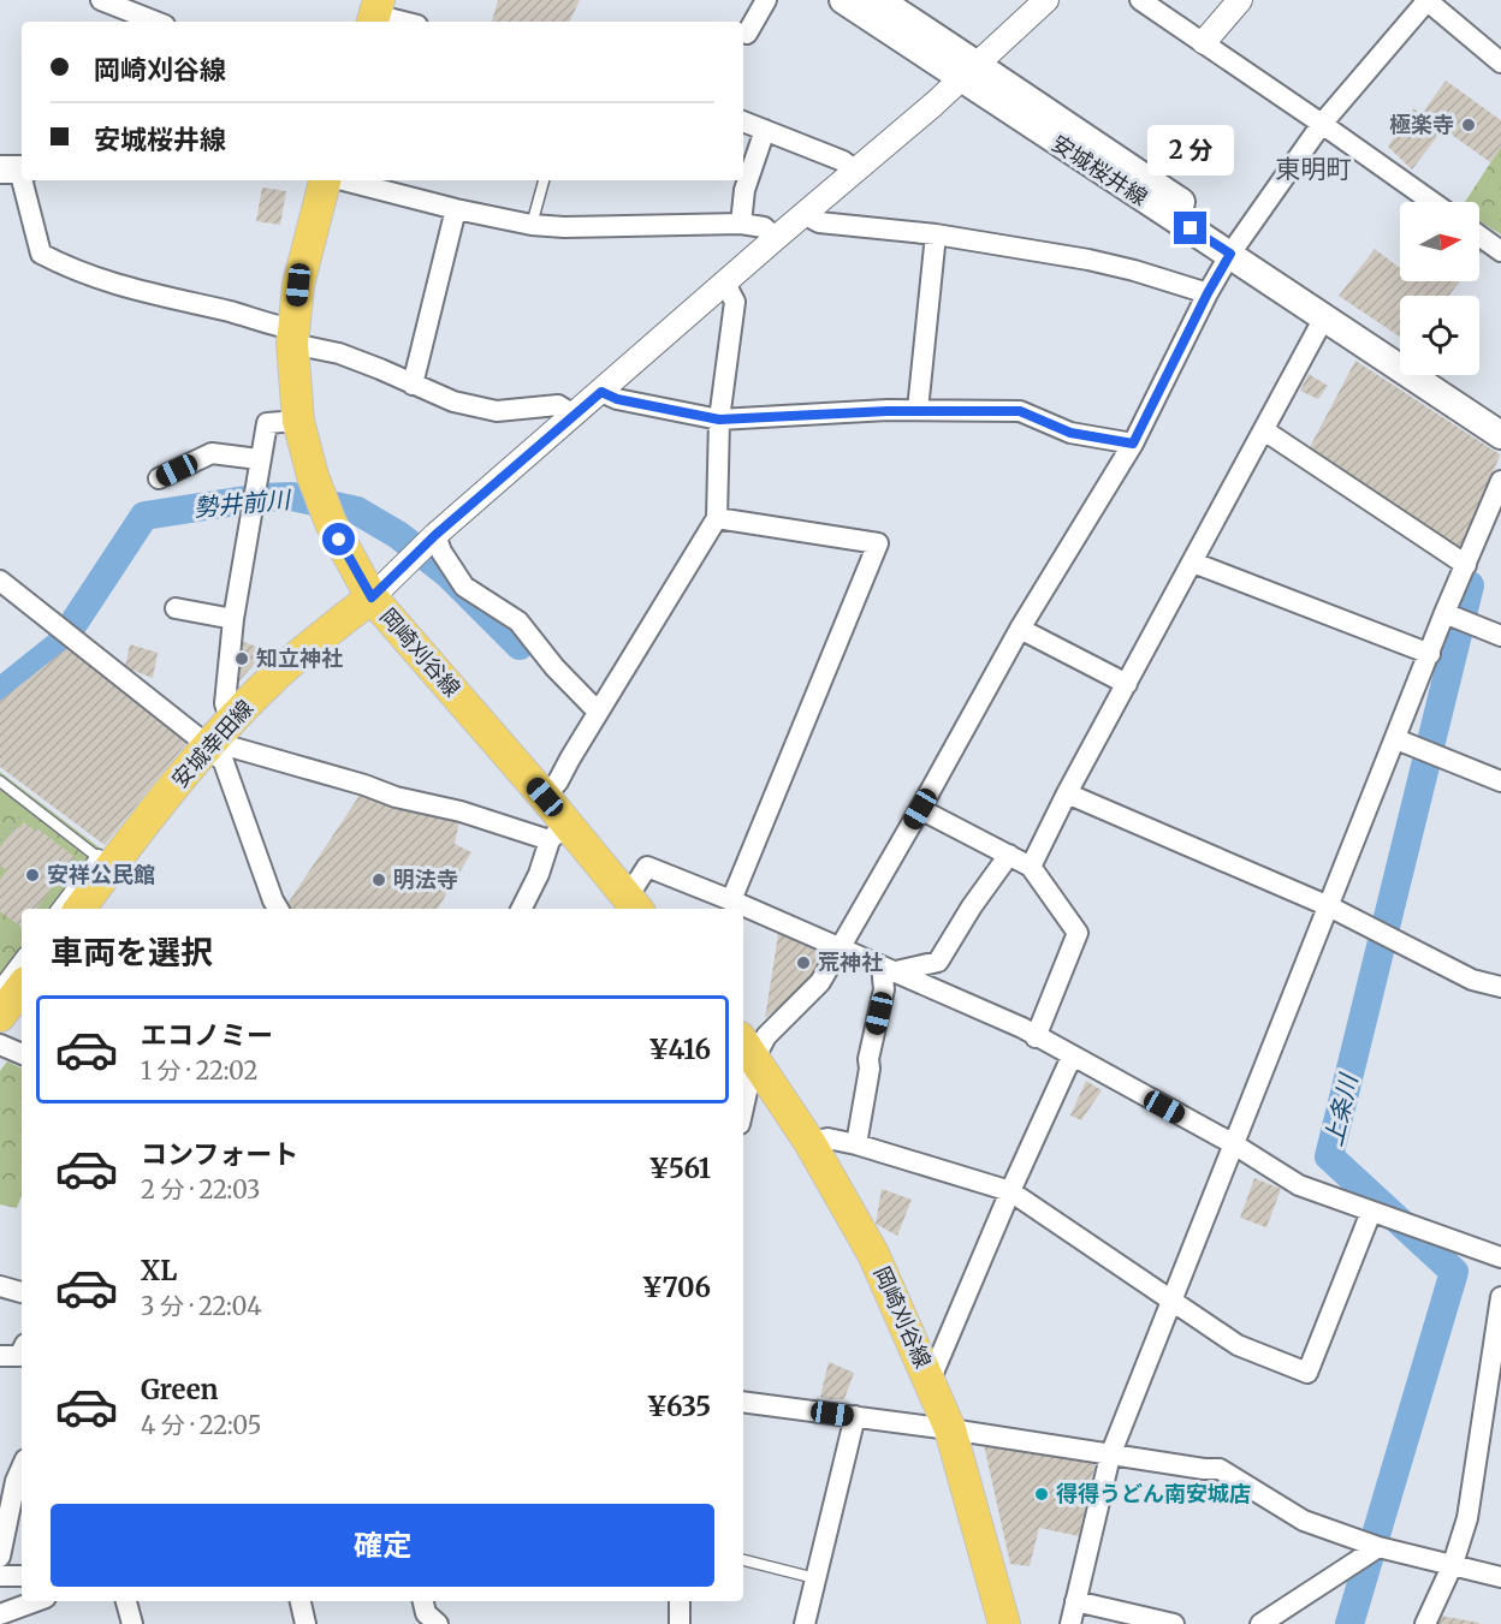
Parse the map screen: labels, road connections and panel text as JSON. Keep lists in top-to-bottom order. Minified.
{"streets":{"main road":["安城桜井線","岡崎刈谷線","安城幸田線"]},"crossings":[["岡崎刈谷線","安城幸田線"]],"districts":["東明町"],"water":["勢井前川","上条川"],"places":["極楽寺","知立神社","安祥公民館","明法寺","荒神社","得得うどん南安城店"],"north":"right","page":{"banner":["岡崎刈谷線","安城桜井線"],"bubble":"2 分","heading":"車両を選択","list":[{"name":"エコノミー","note":"1 分 · 22:02","value":"¥416"},{"name":"コンフォート","note":"2 分 · 22:03","value":"¥561"},{"name":"XL","note":"3 分 · 22:04","value":"¥706"},{"name":"Green","note":"4 分 · 22:05","value":"¥635"}],"buttons":"確定"}}
